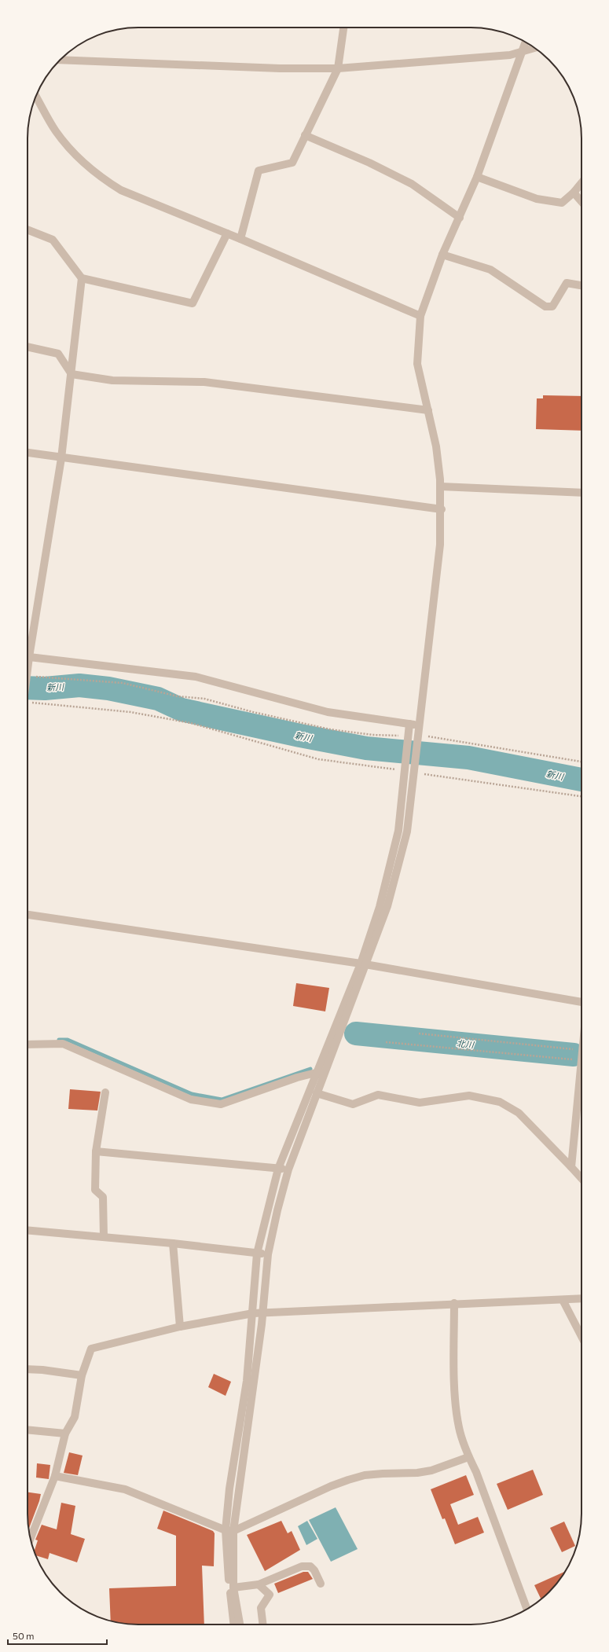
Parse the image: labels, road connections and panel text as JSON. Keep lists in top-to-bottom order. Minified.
{"water":["新川","北川"],"scale_bar":"50 m"}
